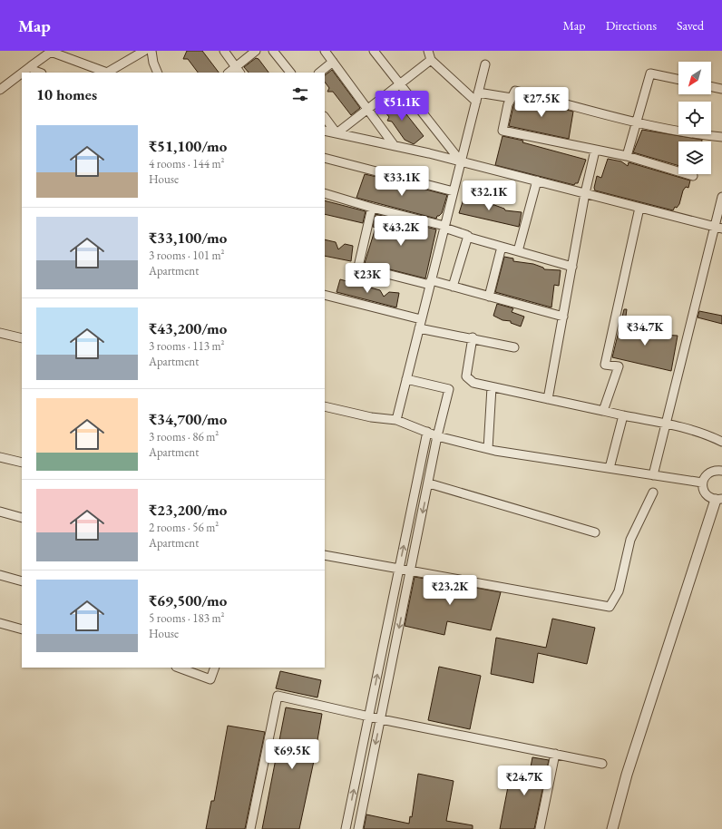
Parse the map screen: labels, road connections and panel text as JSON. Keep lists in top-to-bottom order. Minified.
{"north":"bottom left","page":{"header":"Map","nav":["Map","Directions","Saved"],"heading":"10 homes","price":["₹27.5K","₹51.1K","₹33.1K","₹32.1K","₹43.2K","₹23K","₹34.7K","₹23.2K","₹69.5K","₹24.7K"],"list":[{"name":"₹51,100/mo","note":"4 rooms · 144 m² · House"},{"name":"₹33,100/mo","note":"3 rooms · 101 m² · Apartment"},{"name":"₹43,200/mo","note":"3 rooms · 113 m² · Apartment"},{"name":"₹34,700/mo","note":"3 rooms · 86 m² · Apartment"},{"name":"₹23,200/mo","note":"2 rooms · 56 m² · Apartment"},{"name":"₹69,500/mo","note":"5 rooms · 183 m² · House"}]}}
